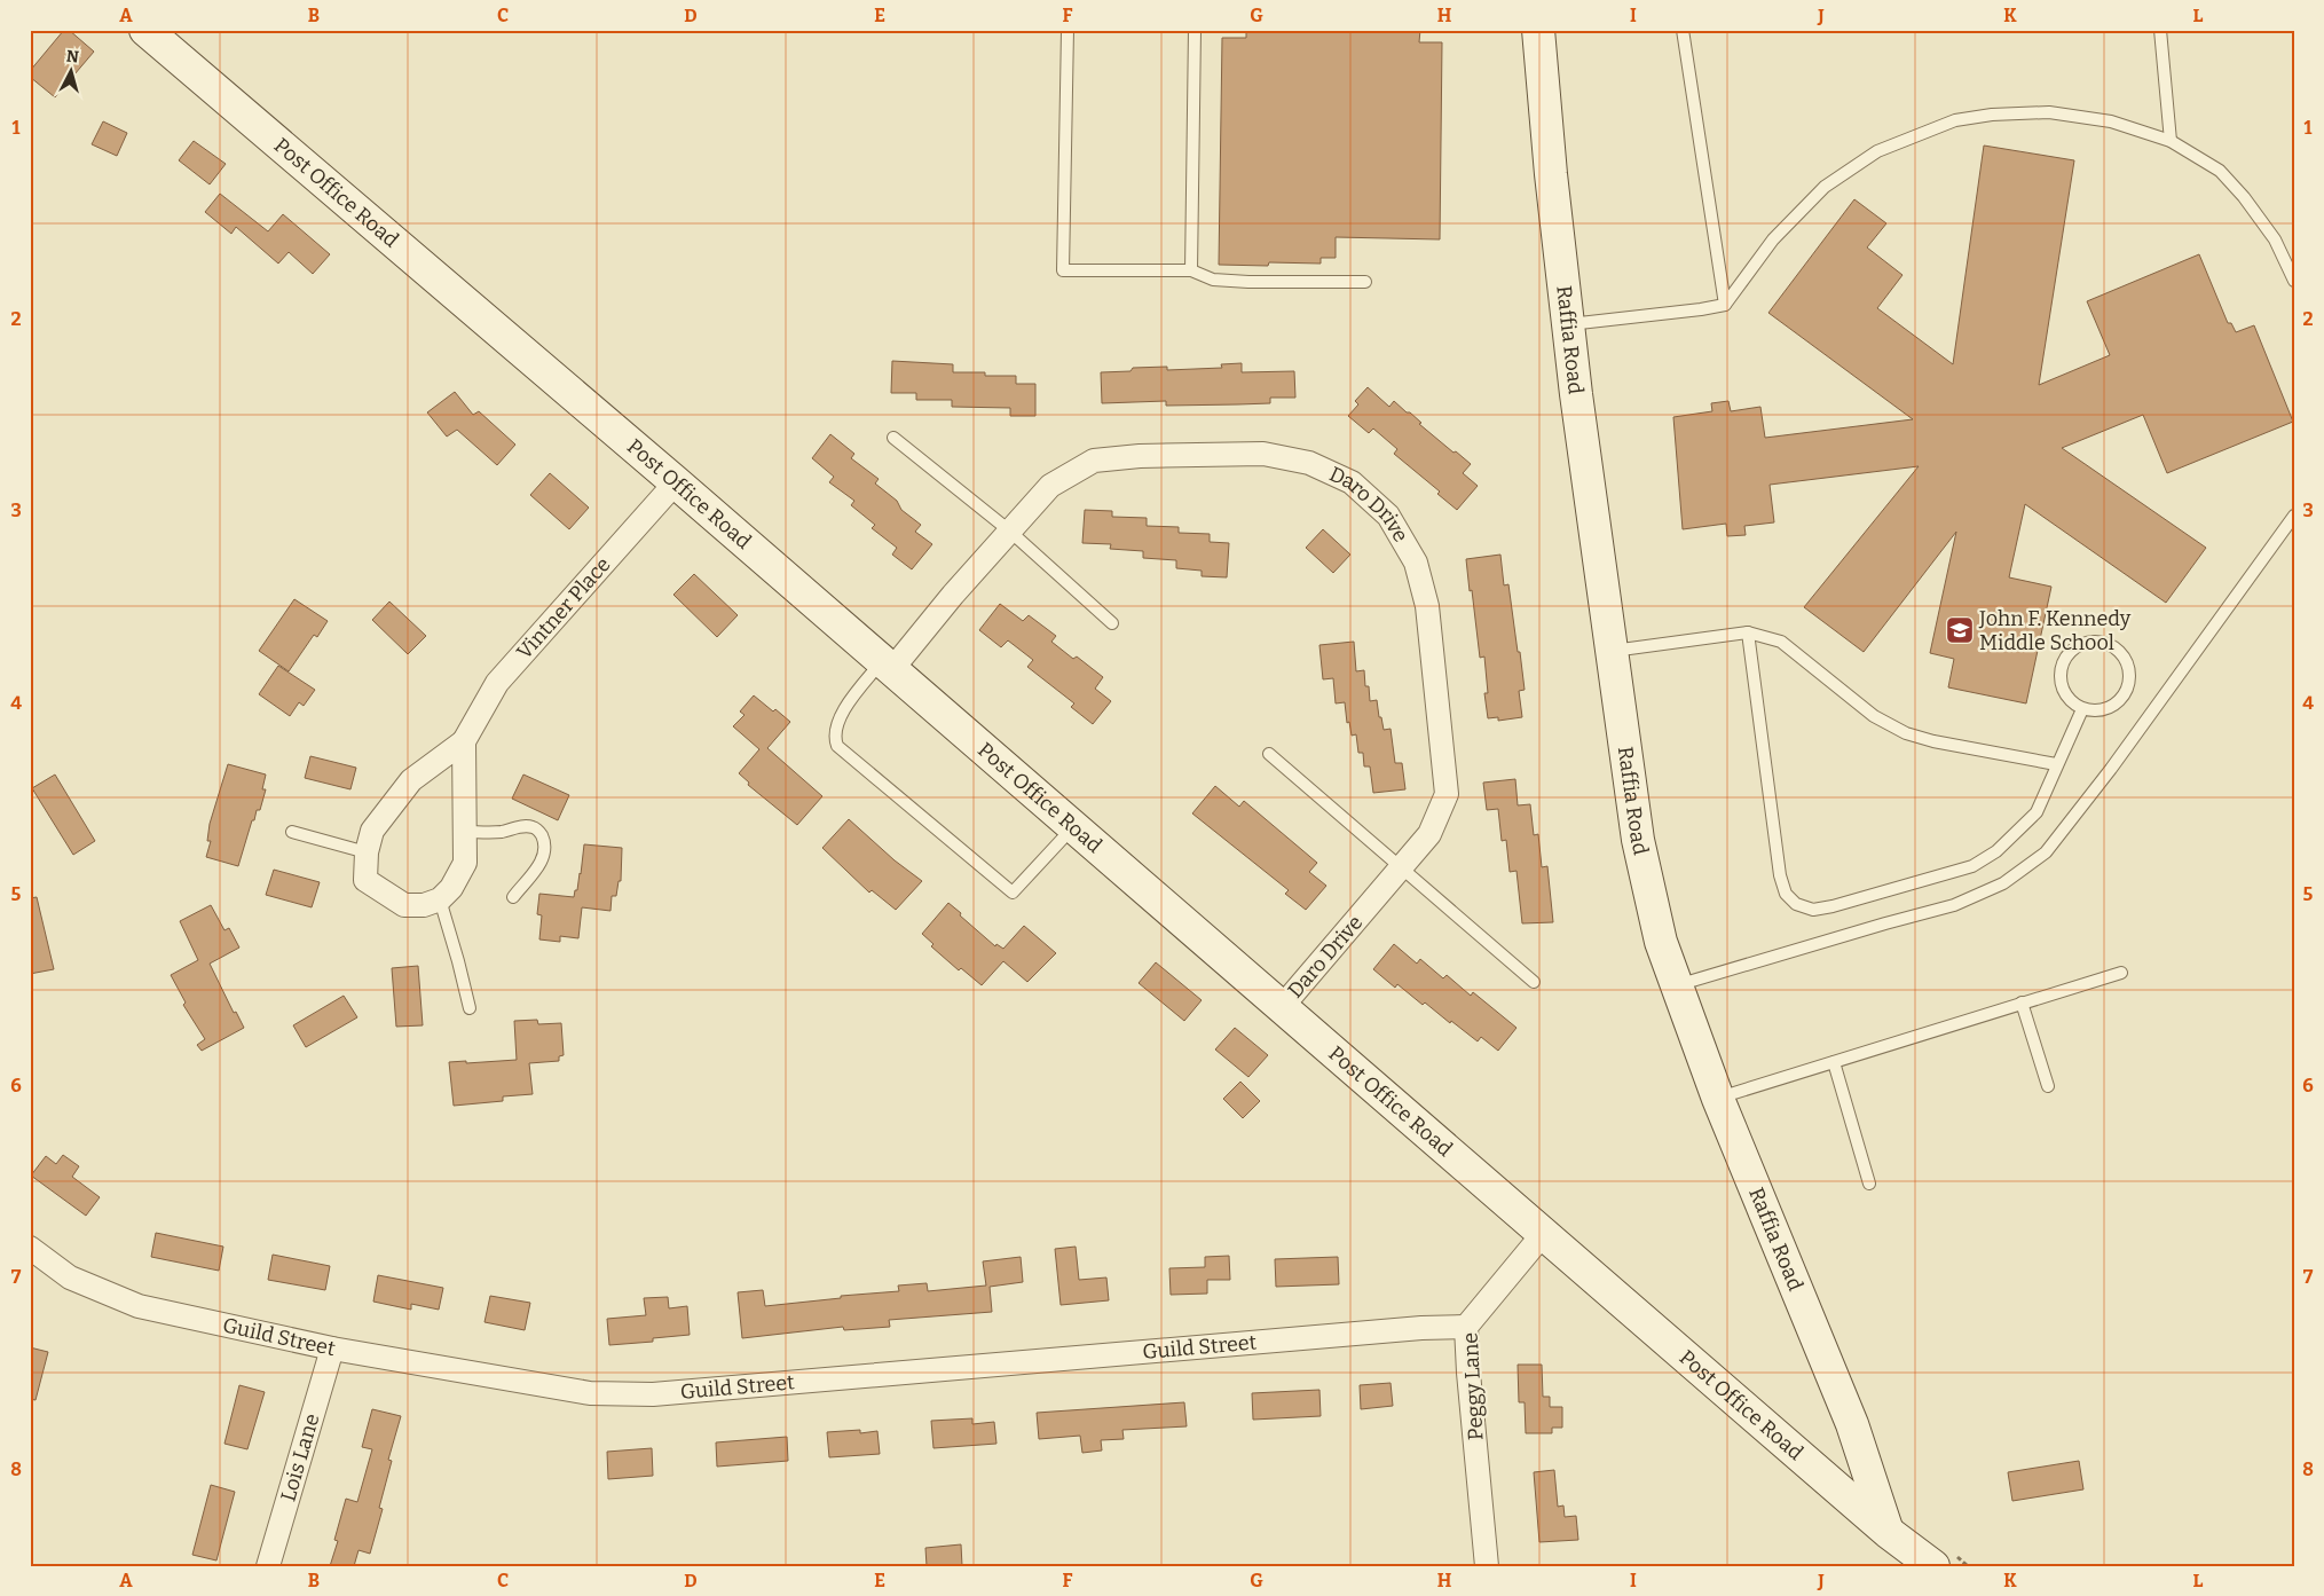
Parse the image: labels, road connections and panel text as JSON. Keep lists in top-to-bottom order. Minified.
{"streets":{"street":["Post Office Road","Raffia Road","Daro Drive","Vintner Place","Guild Street","Peggy Lane","Lois Lane"]},"crossings":[["Post Office Road","Raffia Road"],["Post Office Road","Daro Drive"],["Post Office Road","Vintner Place"],["Post Office Road","Peggy Lane"],["Guild Street","Peggy Lane"],["Guild Street","Lois Lane"]],"places":{"school or university":["John F. Kennedy Middle School"]},"north":"top","grid":{"columns":["A","B","C","D","E","F","G","H","I","J","K","L"],"rows":["1","2","3","4","5","6","7","8"]}}
